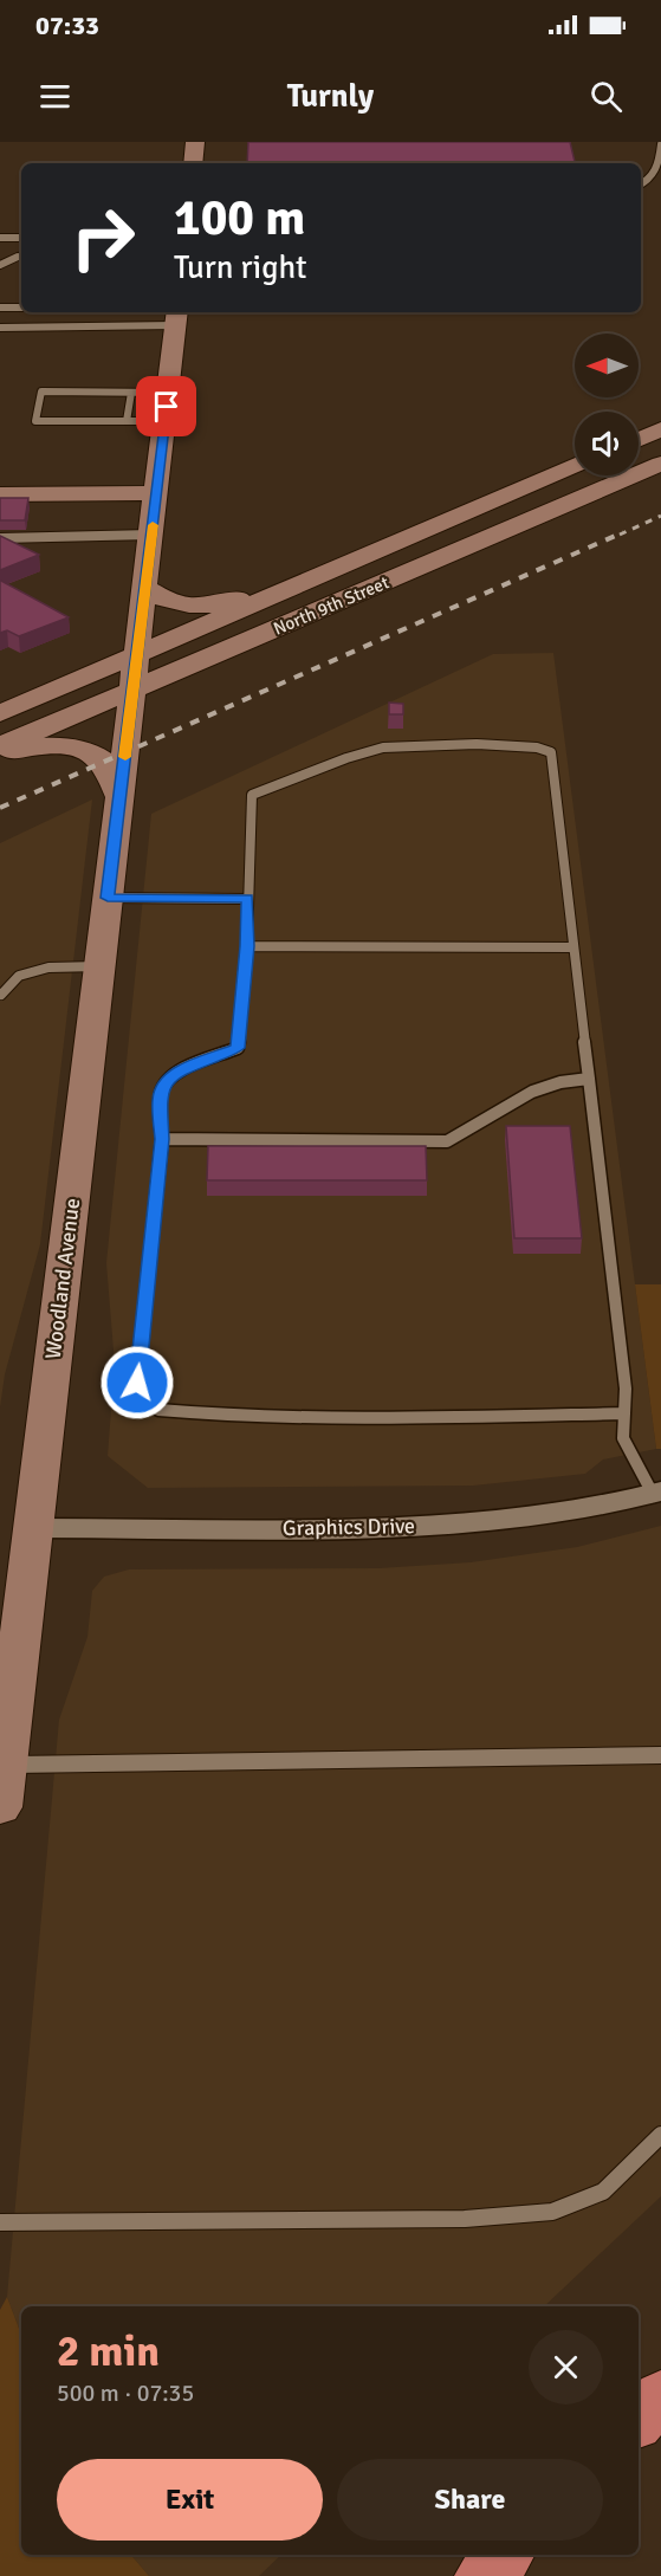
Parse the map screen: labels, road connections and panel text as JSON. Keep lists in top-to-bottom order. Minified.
{"streets":{"street":["North 9th Street","Woodland Avenue","Graphics Drive"]},"crossings":[["North 9th Street","Woodland Avenue"],["Woodland Avenue","Graphics Drive"]],"north":"left","page":{"status":"07:33","header":"Turnly","turn":["100 m","Turn right"],"heading":["2 min","500 m · 07:35"],"buttons":["Exit","Share"]}}
